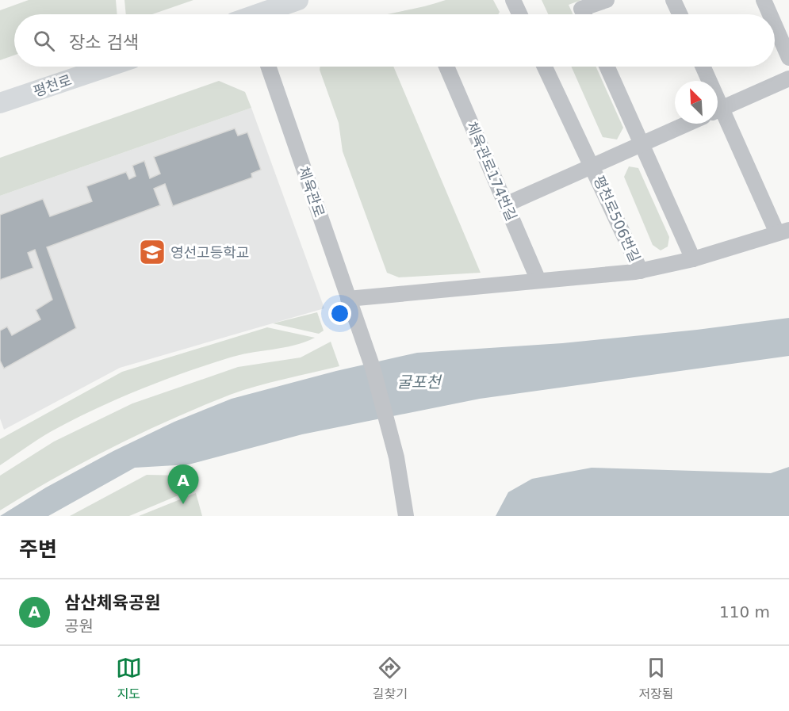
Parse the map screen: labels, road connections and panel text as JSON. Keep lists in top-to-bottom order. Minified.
{"streets":{"main road":["평천로"],"street":["체육관로174번길","체육관로","평천로506번길"]},"crossings":[["체육관로174번길","평천로506번길"]],"water":["굴포천"],"places":{"school or university":["영선고등학교"]},"north":"top left","page":{"search":"장소 검색","pins":"A","heading":"주변","list":[{"mark":"A","name":"삼산체육공원","note":"공원","value":"110 m"}],"nav":["지도","길찾기","저장됨"]}}
